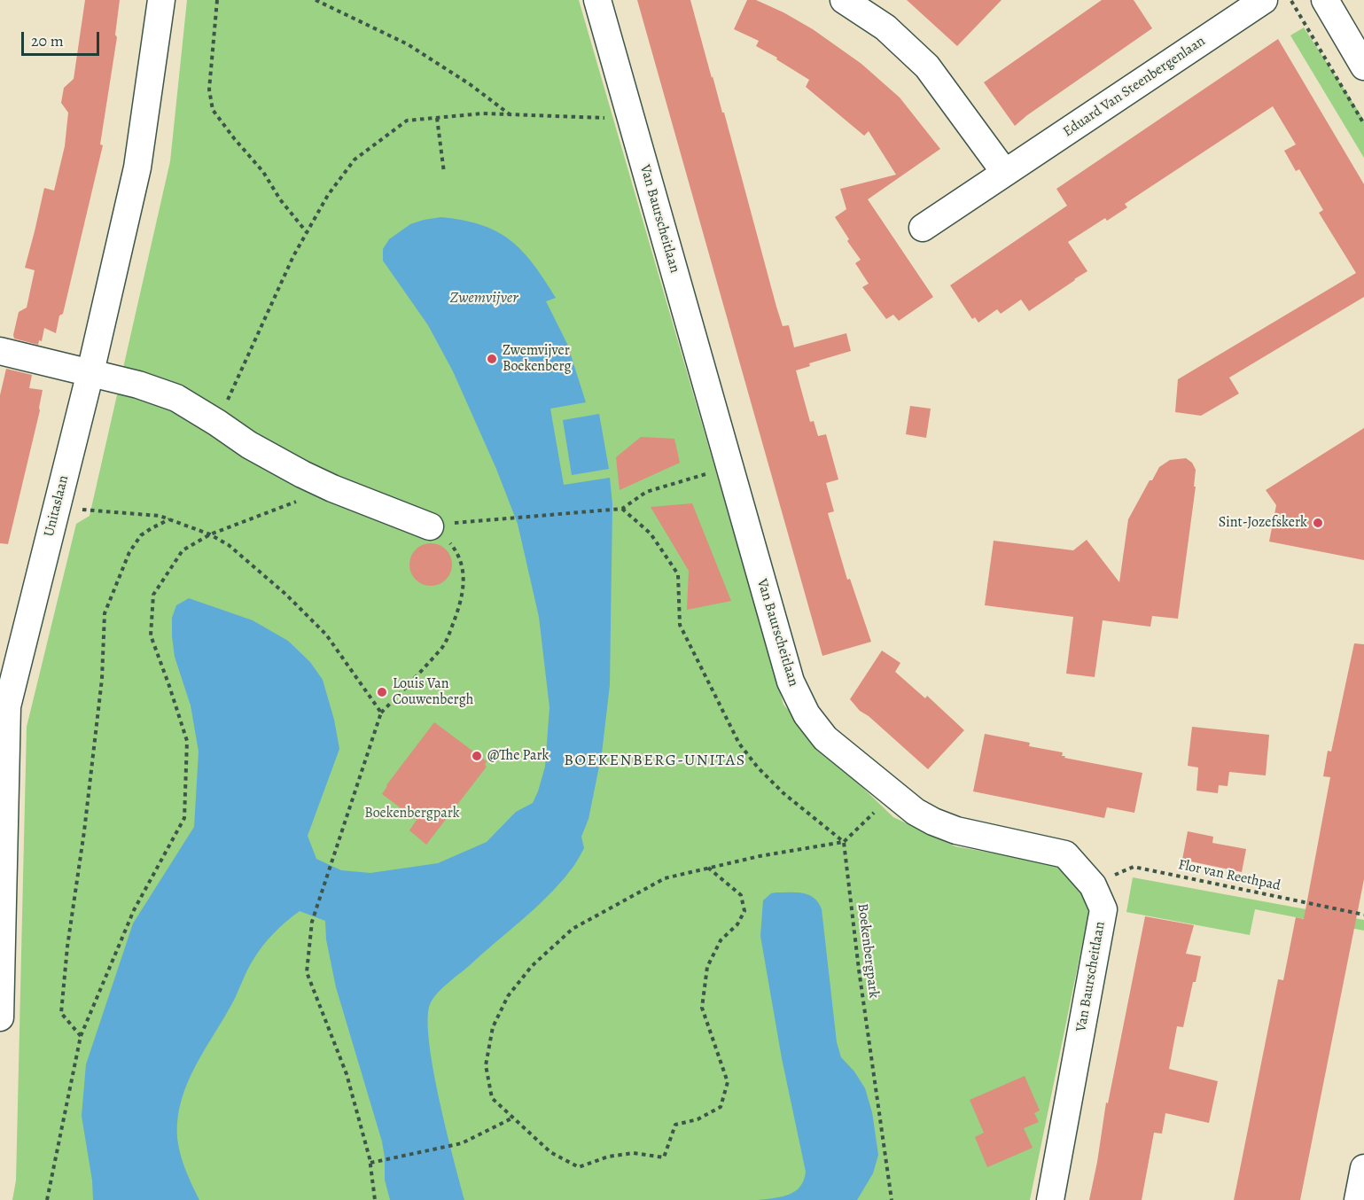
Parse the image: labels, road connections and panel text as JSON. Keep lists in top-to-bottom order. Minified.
{"streets":{"street":["Eduard Van Steenbergenlaan","Van Baurscheitlaan","Unitaslaan"],"path":["Flor van Reethpad","Boekenbergpark"]},"crossings":[["Van Baurscheitlaan","Flor van Reethpad"]],"districts":["BOEKENBERG-UNITAS"],"water":["Zwemvijver"],"parks":["Boekenbergpark"],"places":["Zwemvijver Boekenberg","Sint-Jozefskerk","Louis Van Couwenbergh","@The Park"],"scale_bar":"20 m"}
